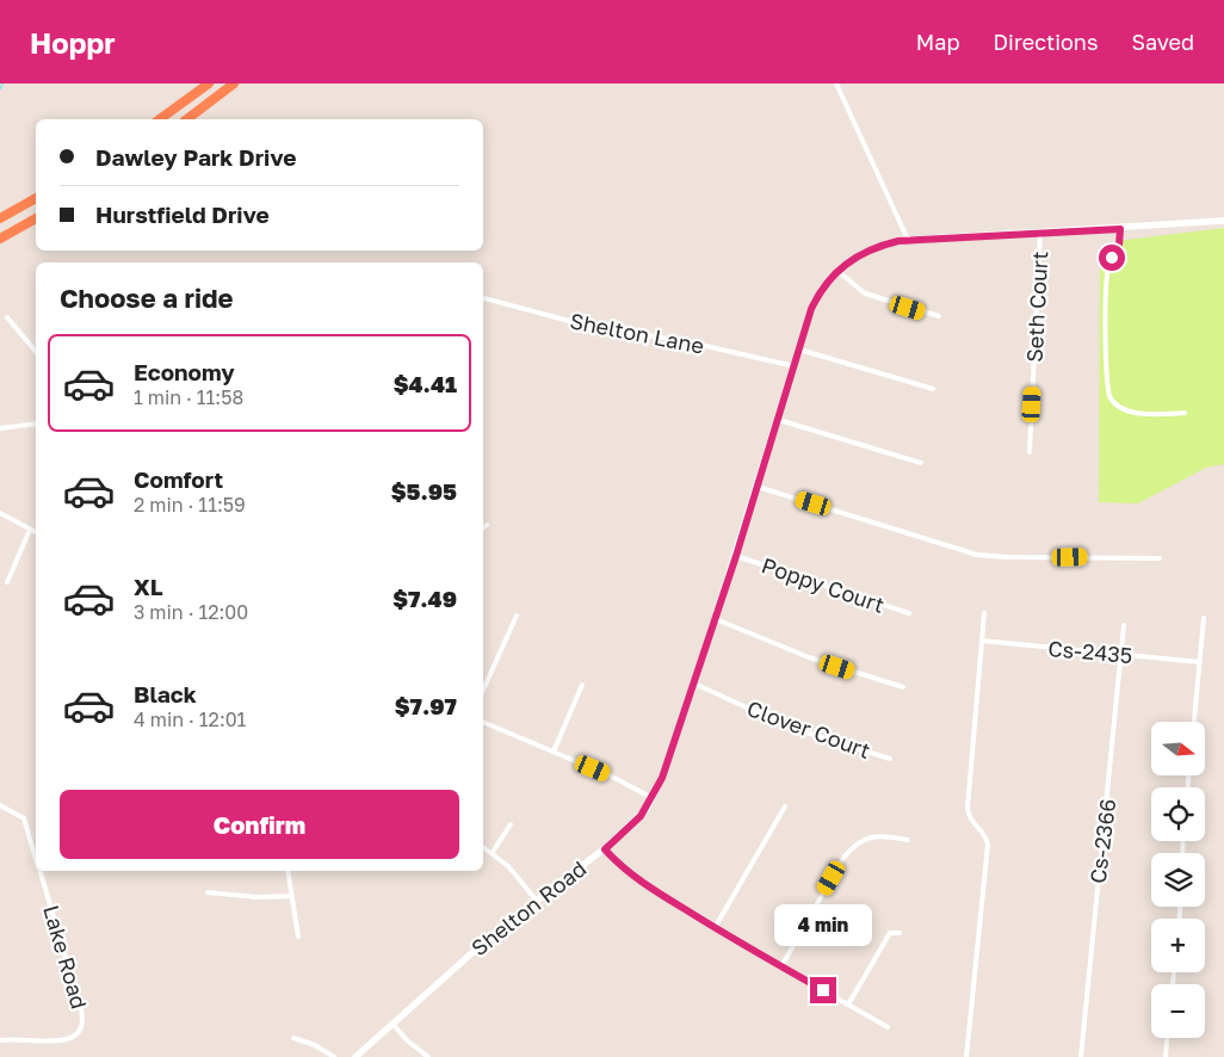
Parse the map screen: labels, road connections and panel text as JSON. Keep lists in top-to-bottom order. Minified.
{"streets":{"street":["Seth Court","Shelton Lane","Poppy Court","Cs-2435","Clover Court","Cs-2366","Shelton Road","Lake Road"]},"crossings":[["Seth Court","Shelton Road"],["Shelton Lane","Shelton Road"],["Poppy Court","Shelton Road"],["Cs-2435","Cs-2366"],["Clover Court","Shelton Road"]],"north":"right","page":{"header":"Hoppr","nav":["Map","Directions","Saved"],"banner":["Dawley Park Drive","Hurstfield Drive"],"heading":"Choose a ride","list":[{"name":"Economy","note":"1 min · 11:58","value":"$4.41"},{"name":"Comfort","note":"2 min · 11:59","value":"$5.95"},{"name":"XL","note":"3 min · 12:00","value":"$7.49"},{"name":"Black","note":"4 min · 12:01","value":"$7.97"}],"map_buttons":["+","−"],"buttons":"Confirm","bubble":"4 min"}}
